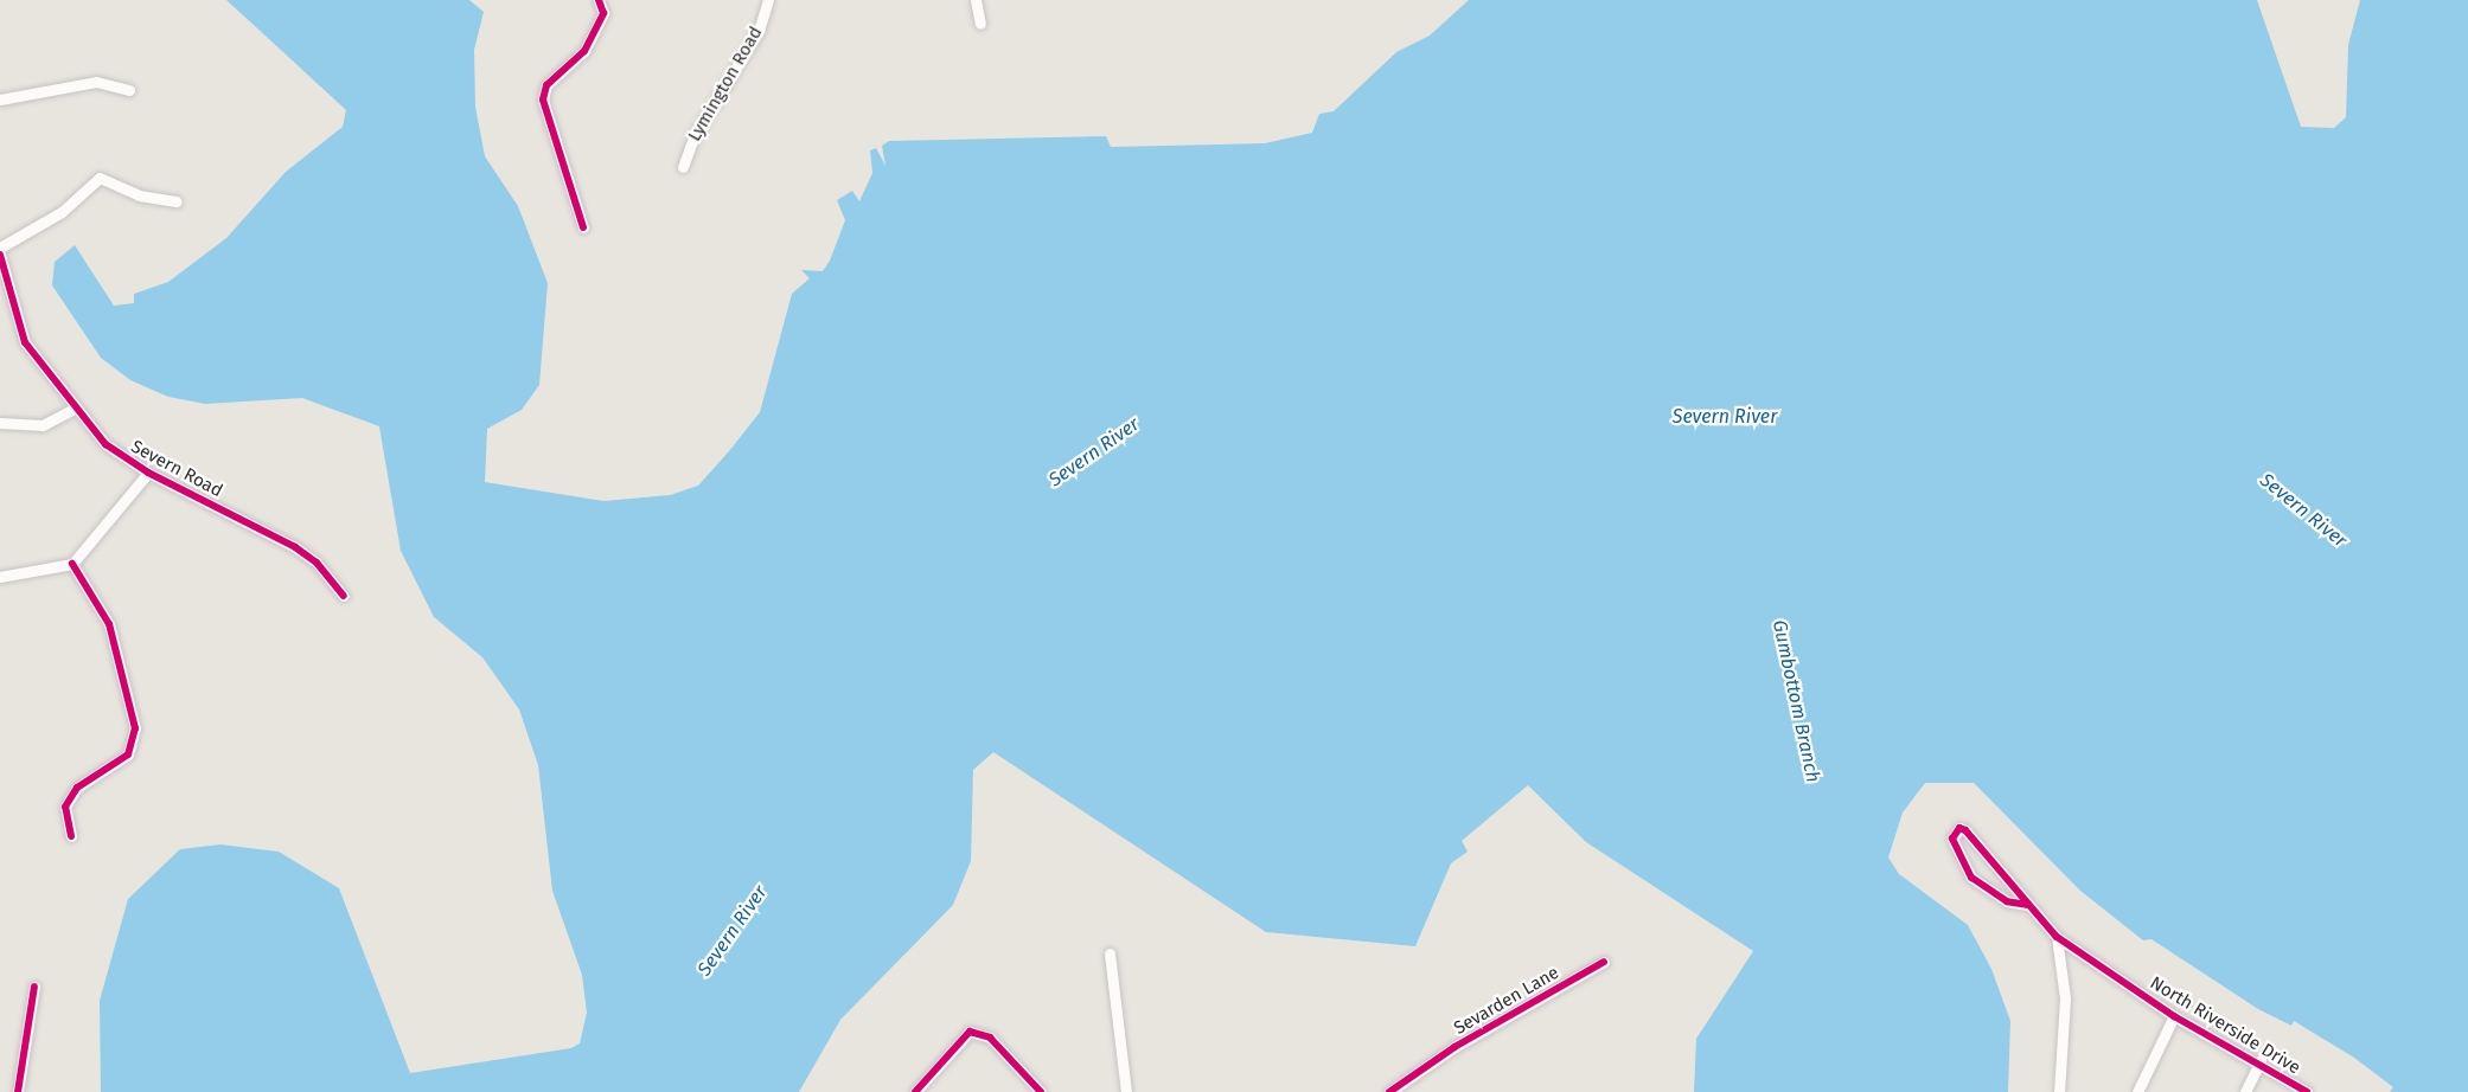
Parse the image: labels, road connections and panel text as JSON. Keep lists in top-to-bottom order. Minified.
{"streets":{"street":["Lymington Road","Severn Road","Sevarden Lane","North Riverside Drive"]},"water":["Severn River","Gumbottom Branch"]}
